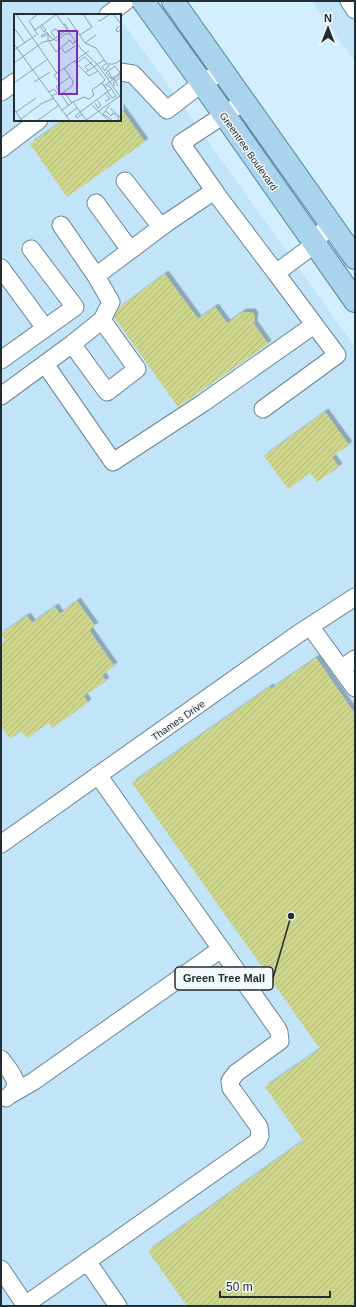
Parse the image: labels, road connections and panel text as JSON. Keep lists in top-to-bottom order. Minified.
{"streets":{"main road":["Greentree Boulevard"],"street":["Thames Drive"]},"places":["Green Tree Mall"],"scale_bar":"50 m","north":"top"}
